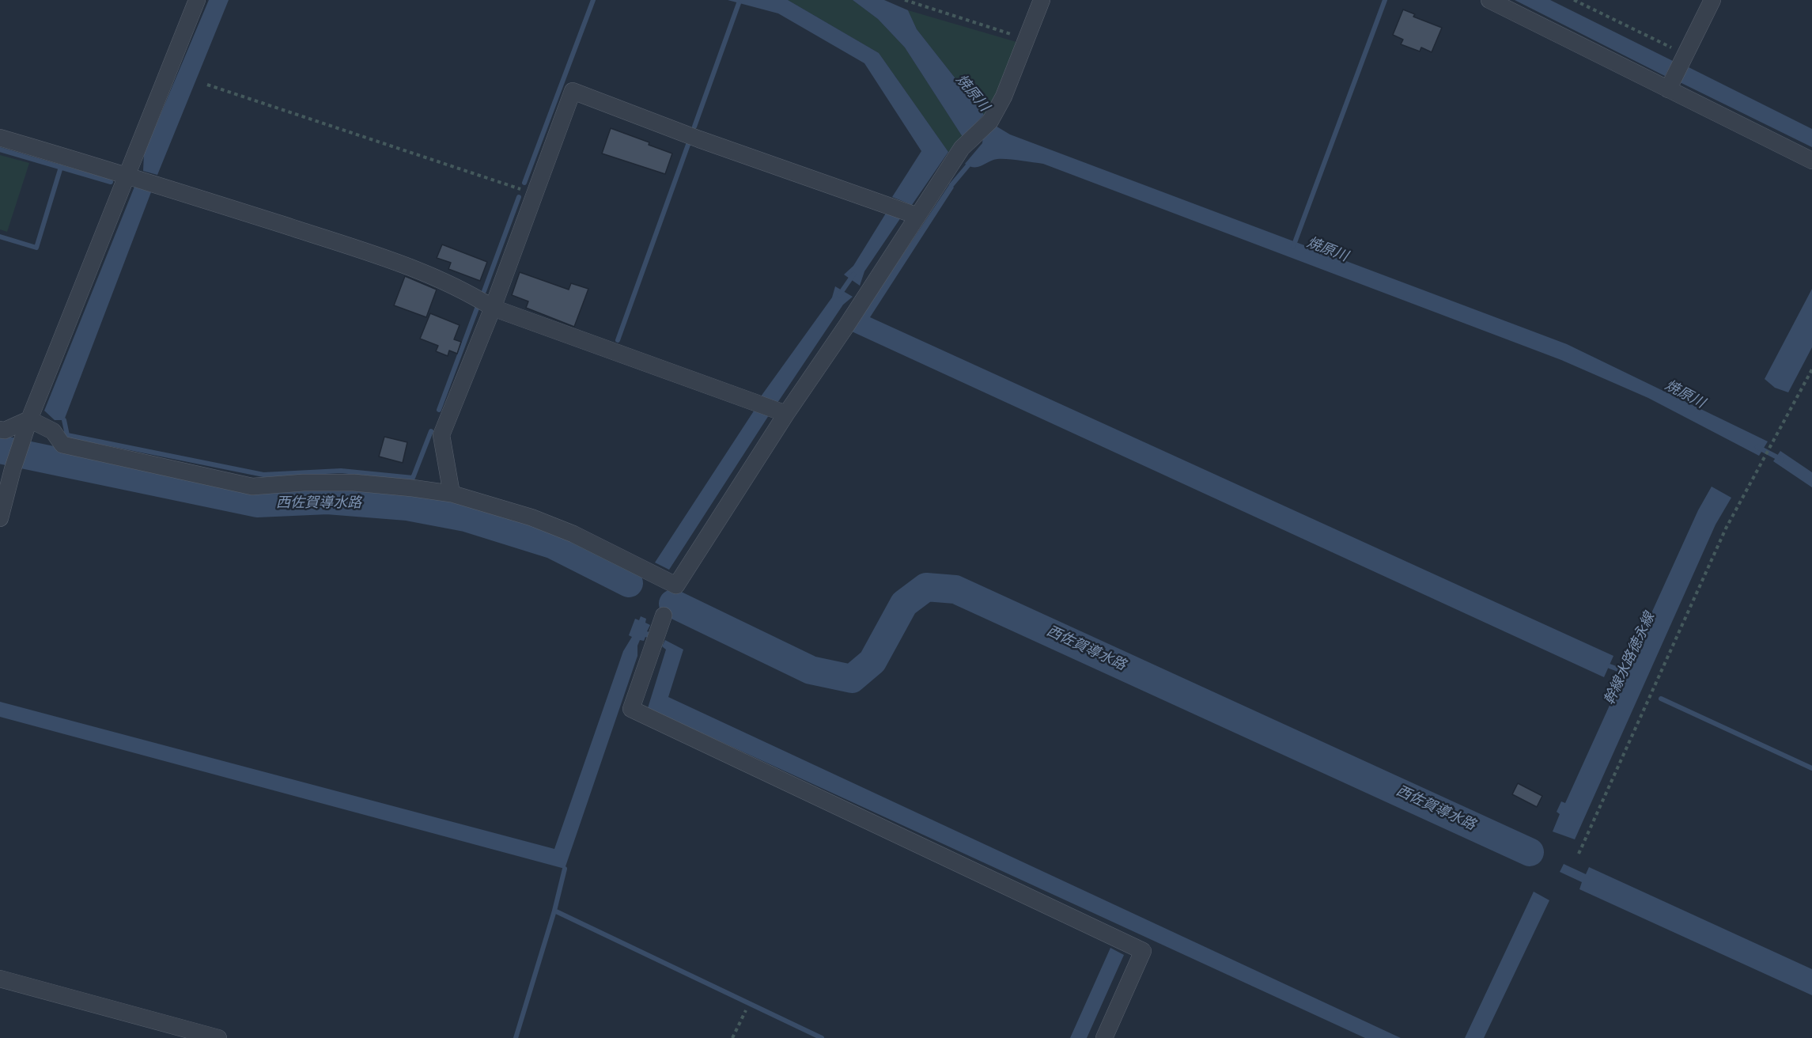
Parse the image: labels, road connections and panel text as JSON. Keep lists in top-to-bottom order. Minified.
{"water":["焼原川","西佐賀導水路","幹線水路徳永線"]}
